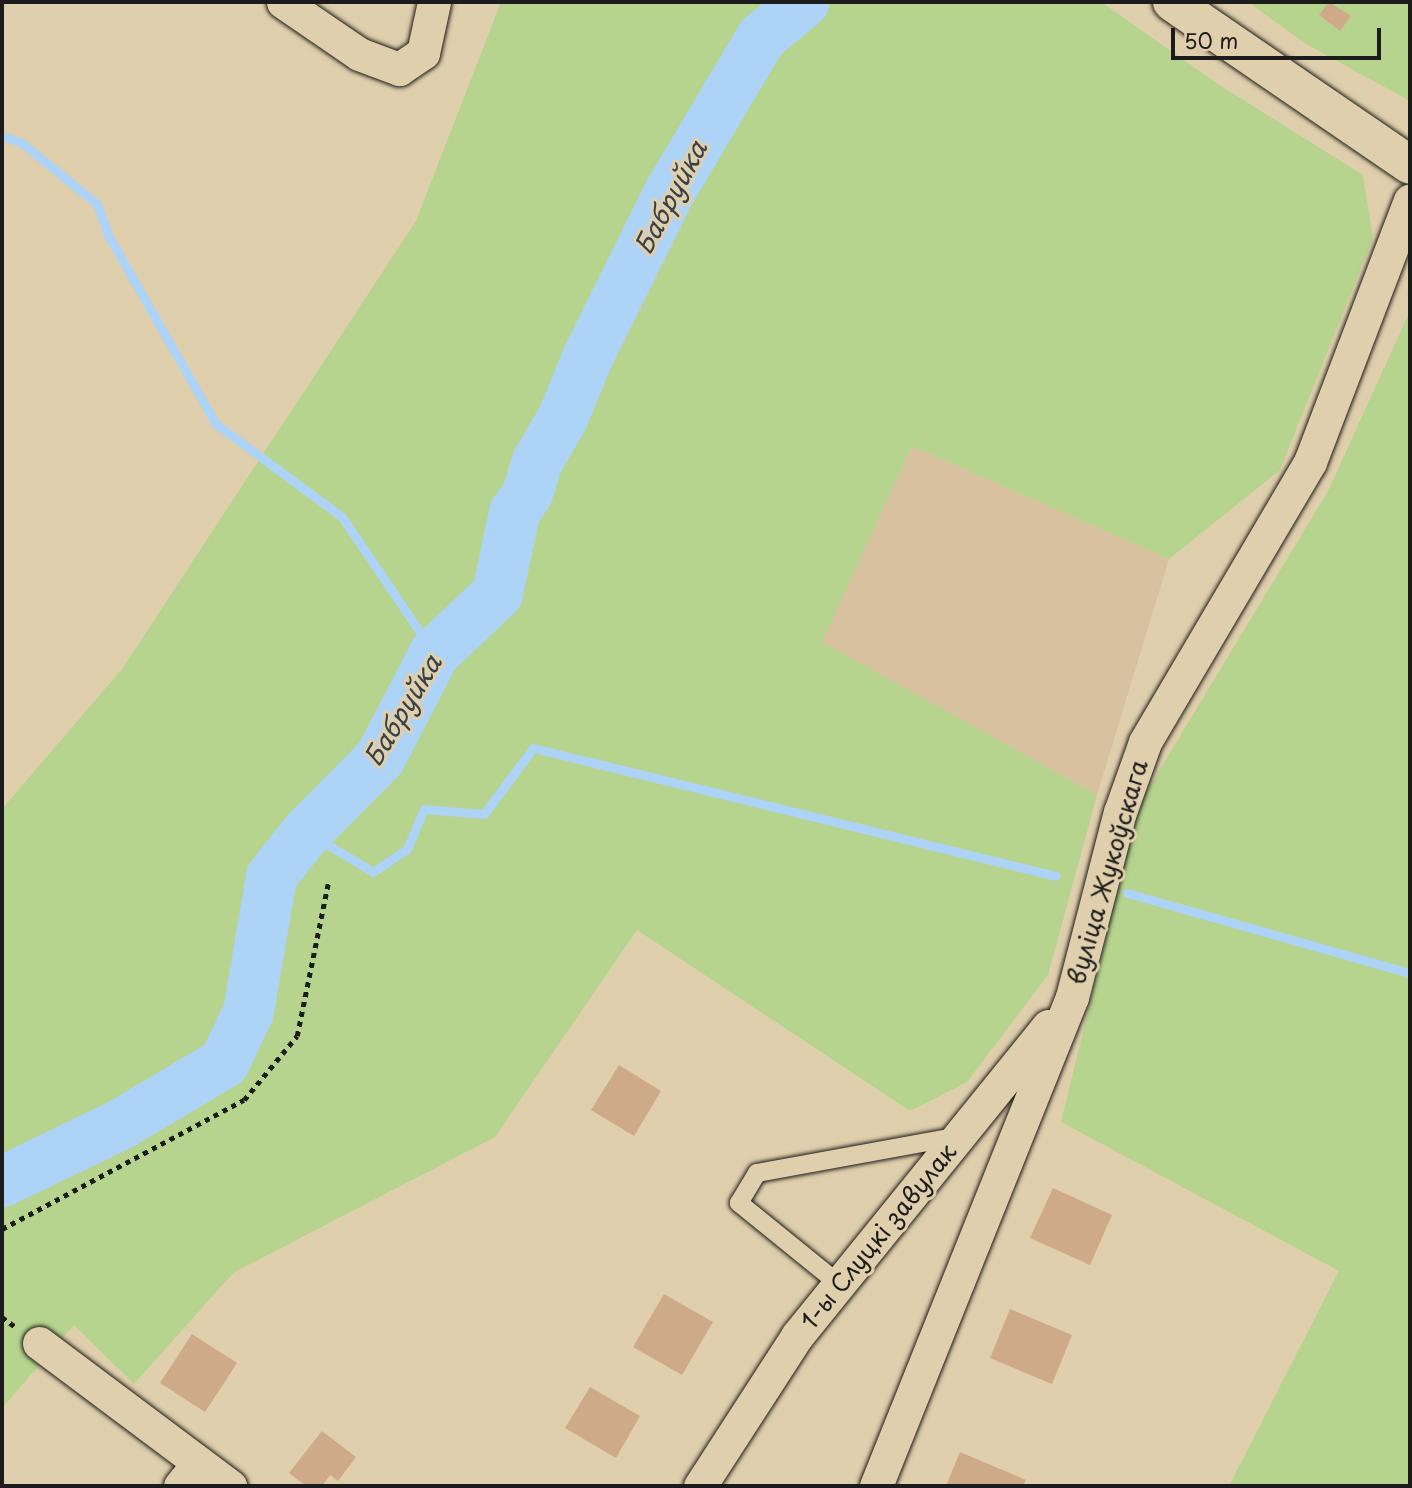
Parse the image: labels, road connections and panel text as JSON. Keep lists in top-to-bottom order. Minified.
{"streets":{"street":["вуліца Жукоўскага","1-ы Слуцкі завулак"]},"crossings":[["вуліца Жукоўскага","1-ы Слуцкі завулак"]],"water":["Бабруйка"],"scale_bar":"50 m"}
